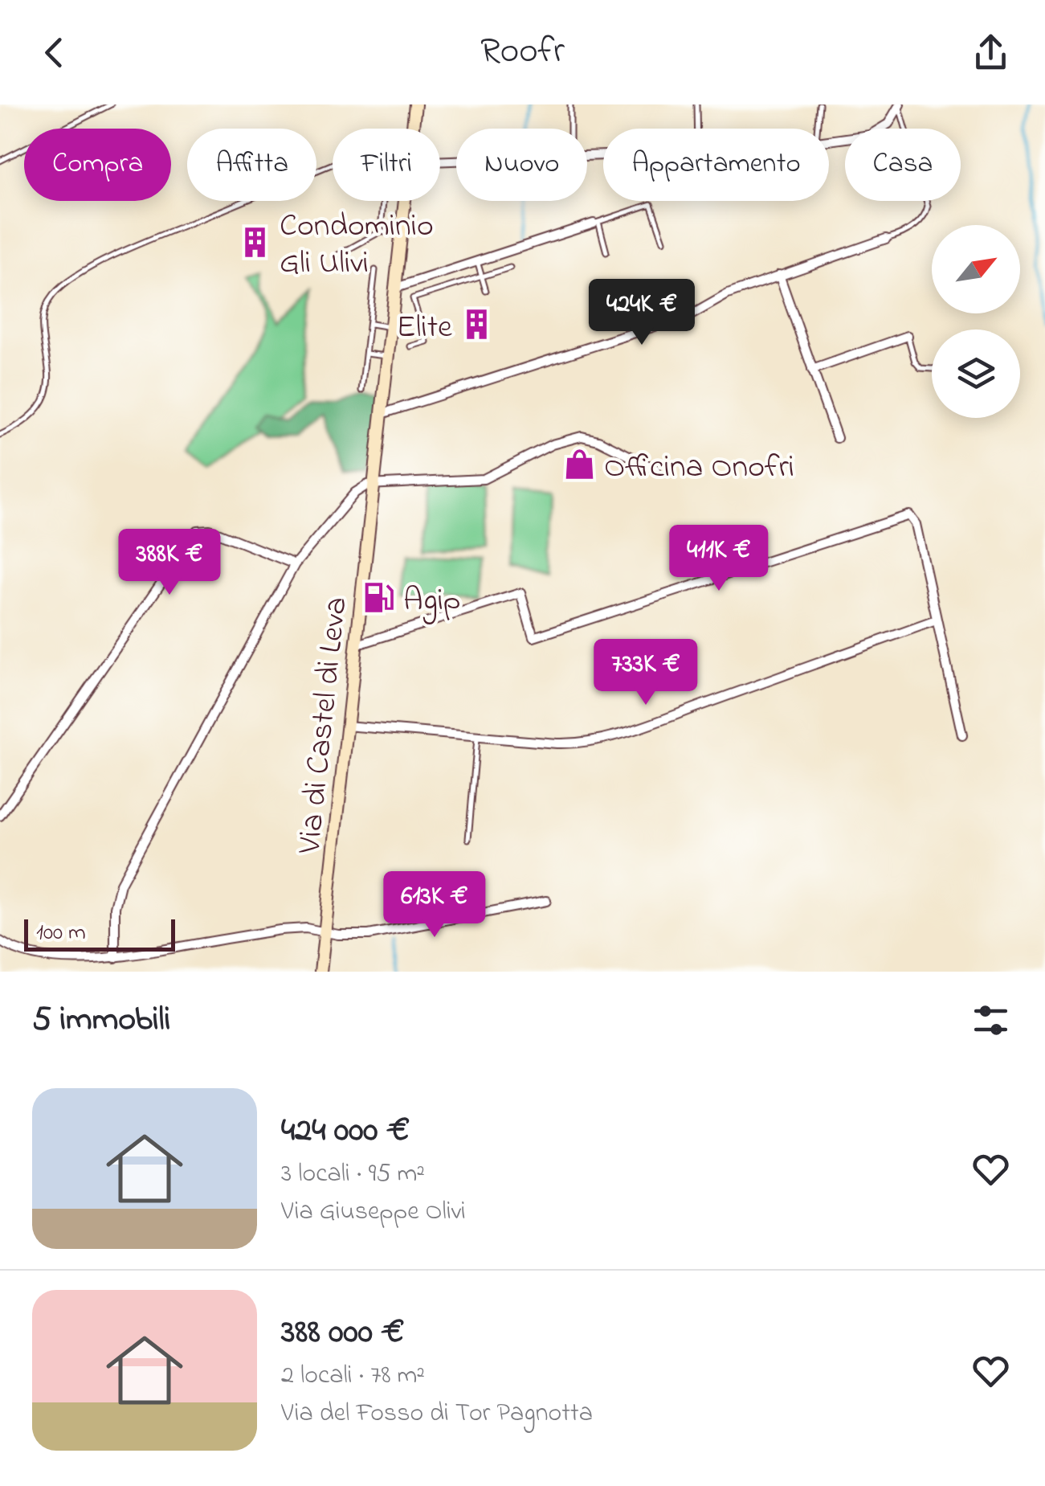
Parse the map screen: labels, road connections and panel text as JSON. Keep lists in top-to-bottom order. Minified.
{"streets":{"street":["Via di Castel di Leva"]},"places":{"building":["Condominio Gli Ulivi","Elite"],"shop":["Officina Onofri"],"fuel station":["Agip"]},"scale_bar":"100 m","north":"top right","page":{"header":"Roofr","chip":["Compra","Affitta","Filtri","Nuovo","Appartamento","Casa"],"price":["424K €","411K €","388K €","733K €","613K €"],"scale":"100 m","heading":"5 immobili","list":[{"name":"424 000 €","note":"3 locali · 95 m² · Via Giuseppe Olivi"},{"name":"388 000 €","note":"2 locali · 78 m² · Via del Fosso di Tor Pagnotta"}]}}
